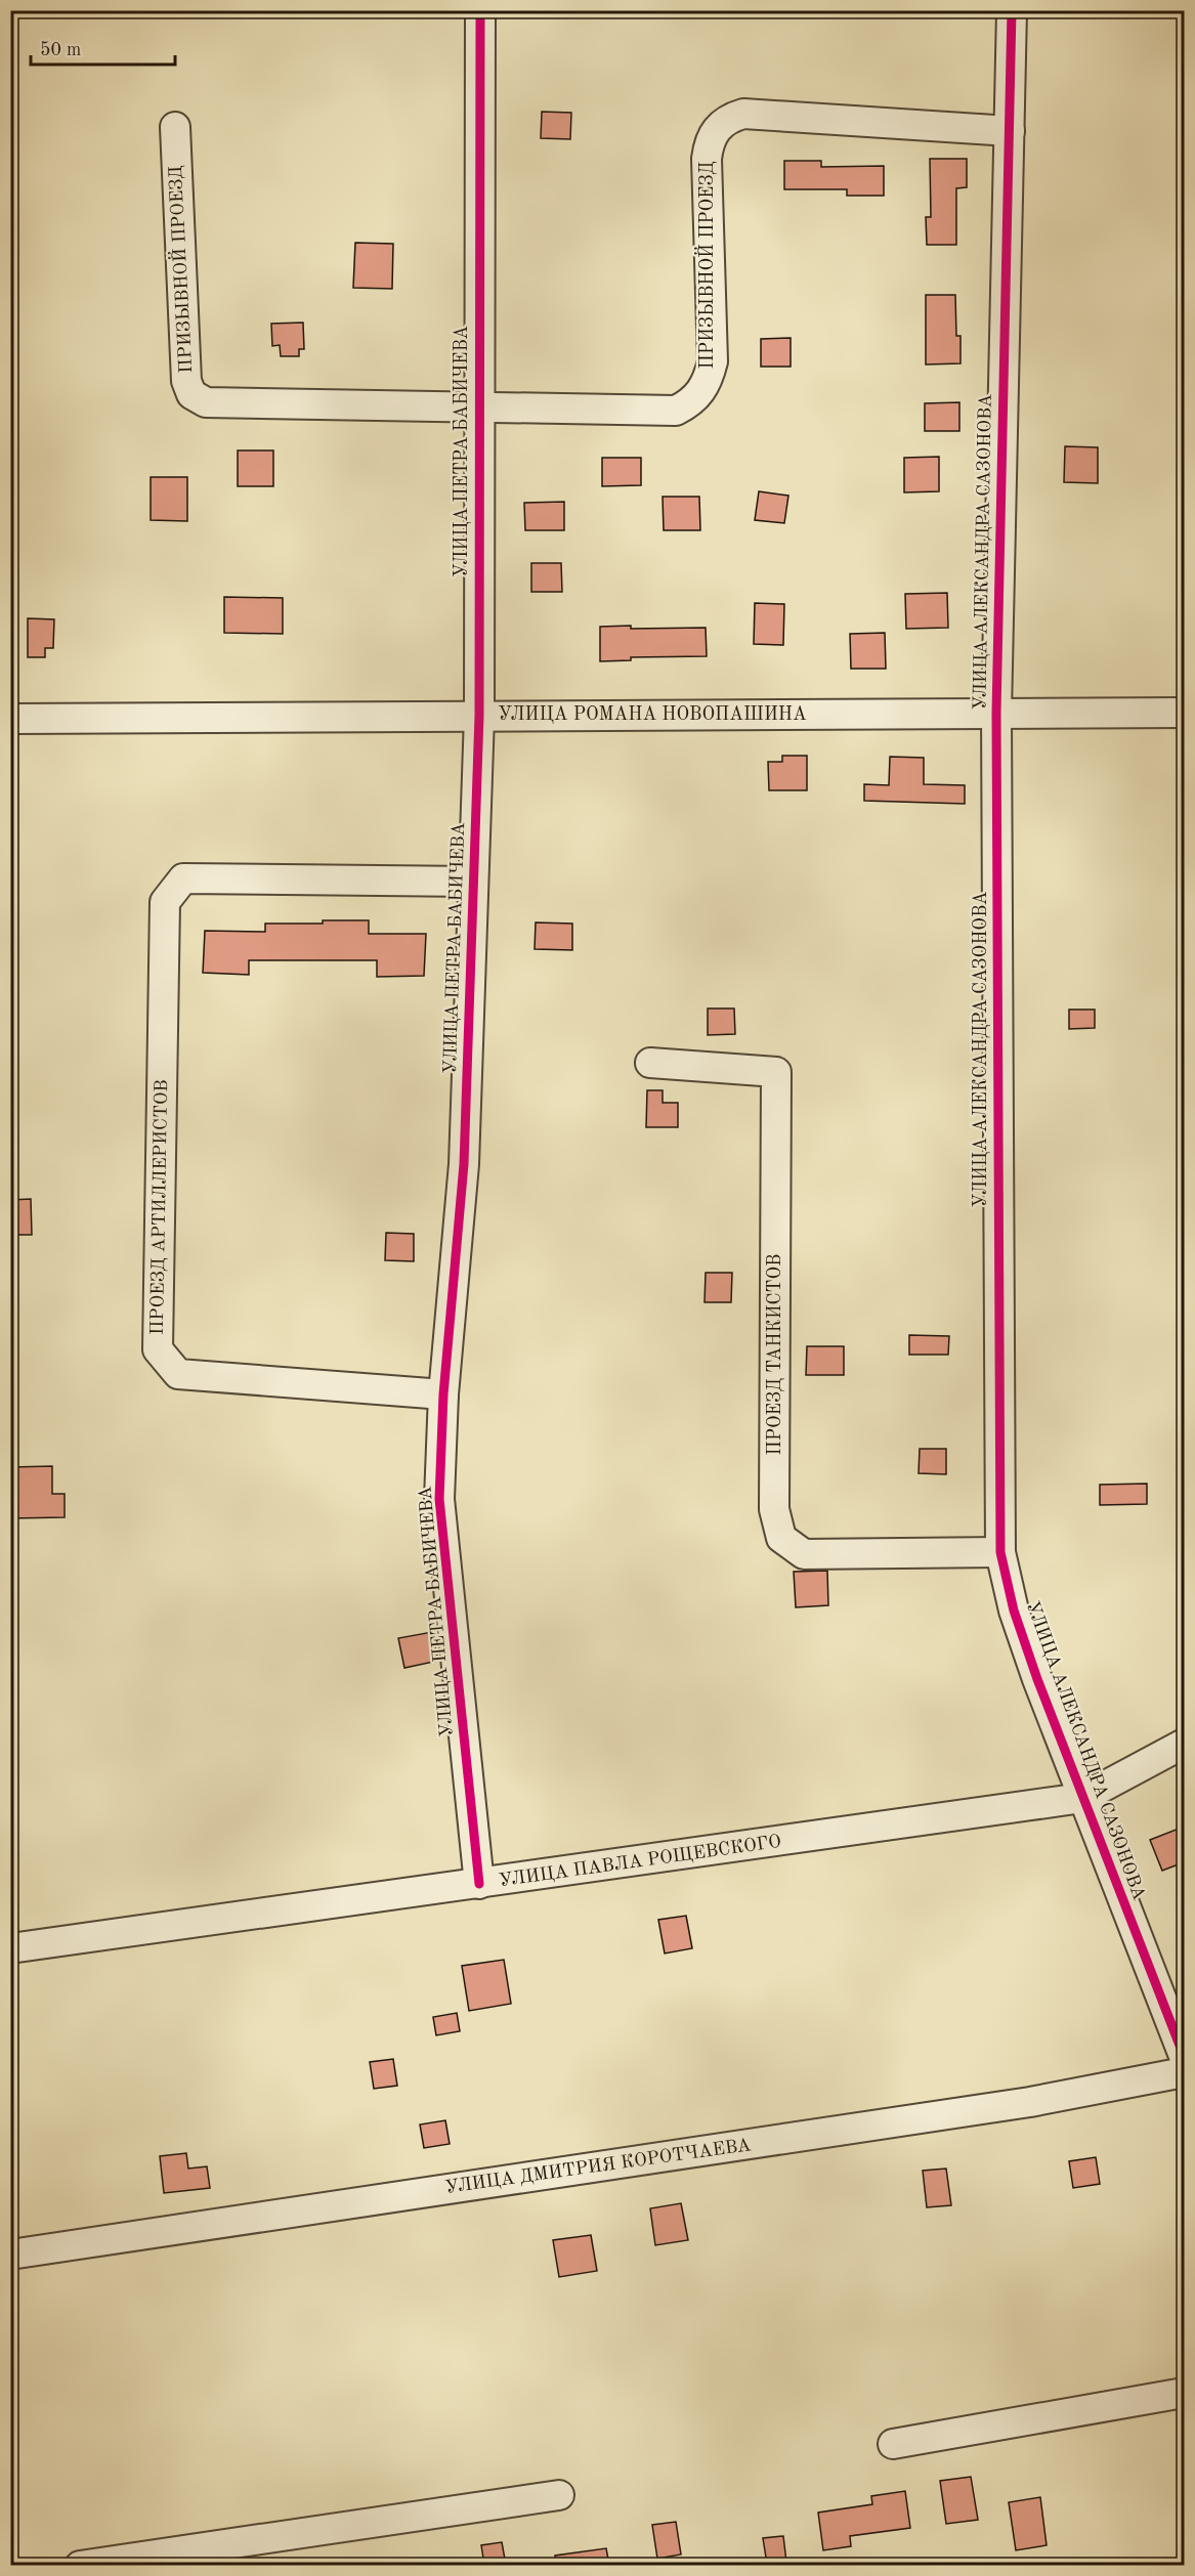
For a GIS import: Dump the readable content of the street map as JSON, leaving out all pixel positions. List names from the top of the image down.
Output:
{
  "streets": {
    "street": [
      "ПРИЗЫВНОЙ ПРОЕЗД",
      "УЛИЦА ПЕТРА БАБИЧЕВА",
      "УЛИЦА АЛЕКСАНДРА САЗОНОВА",
      "УЛИЦА РОМАНА НОВОПАШИНА",
      "ПРОЕЗД АРТИЛЛЕРИСТОВ",
      "ПРОЕЗД ТАНКИСТОВ",
      "УЛИЦА ПАВЛА РОЩЕВСКОГО",
      "УЛИЦА ДМИТРИЯ КОРОТЧАЕВА"
    ]
  },
  "crossings": [
    ["ПРИЗЫВНОЙ ПРОЕЗД", "УЛИЦА ПЕТРА БАБИЧЕВА"],
    ["ПРИЗЫВНОЙ ПРОЕЗД", "УЛИЦА АЛЕКСАНДРА САЗОНОВА"],
    ["УЛИЦА ПЕТРА БАБИЧЕВА", "УЛИЦА РОМАНА НОВОПАШИНА"],
    ["УЛИЦА ПЕТРА БАБИЧЕВА", "ПРОЕЗД АРТИЛЛЕРИСТОВ"],
    ["УЛИЦА ПЕТРА БАБИЧЕВА", "УЛИЦА ПАВЛА РОЩЕВСКОГО"],
    ["УЛИЦА АЛЕКСАНДРА САЗОНОВА", "УЛИЦА РОМАНА НОВОПАШИНА"],
    ["УЛИЦА АЛЕКСАНДРА САЗОНОВА", "ПРОЕЗД ТАНКИСТОВ"],
    ["УЛИЦА АЛЕКСАНДРА САЗОНОВА", "УЛИЦА ПАВЛА РОЩЕВСКОГО"]
  ],
  "scale_bar": "50 m"
}
